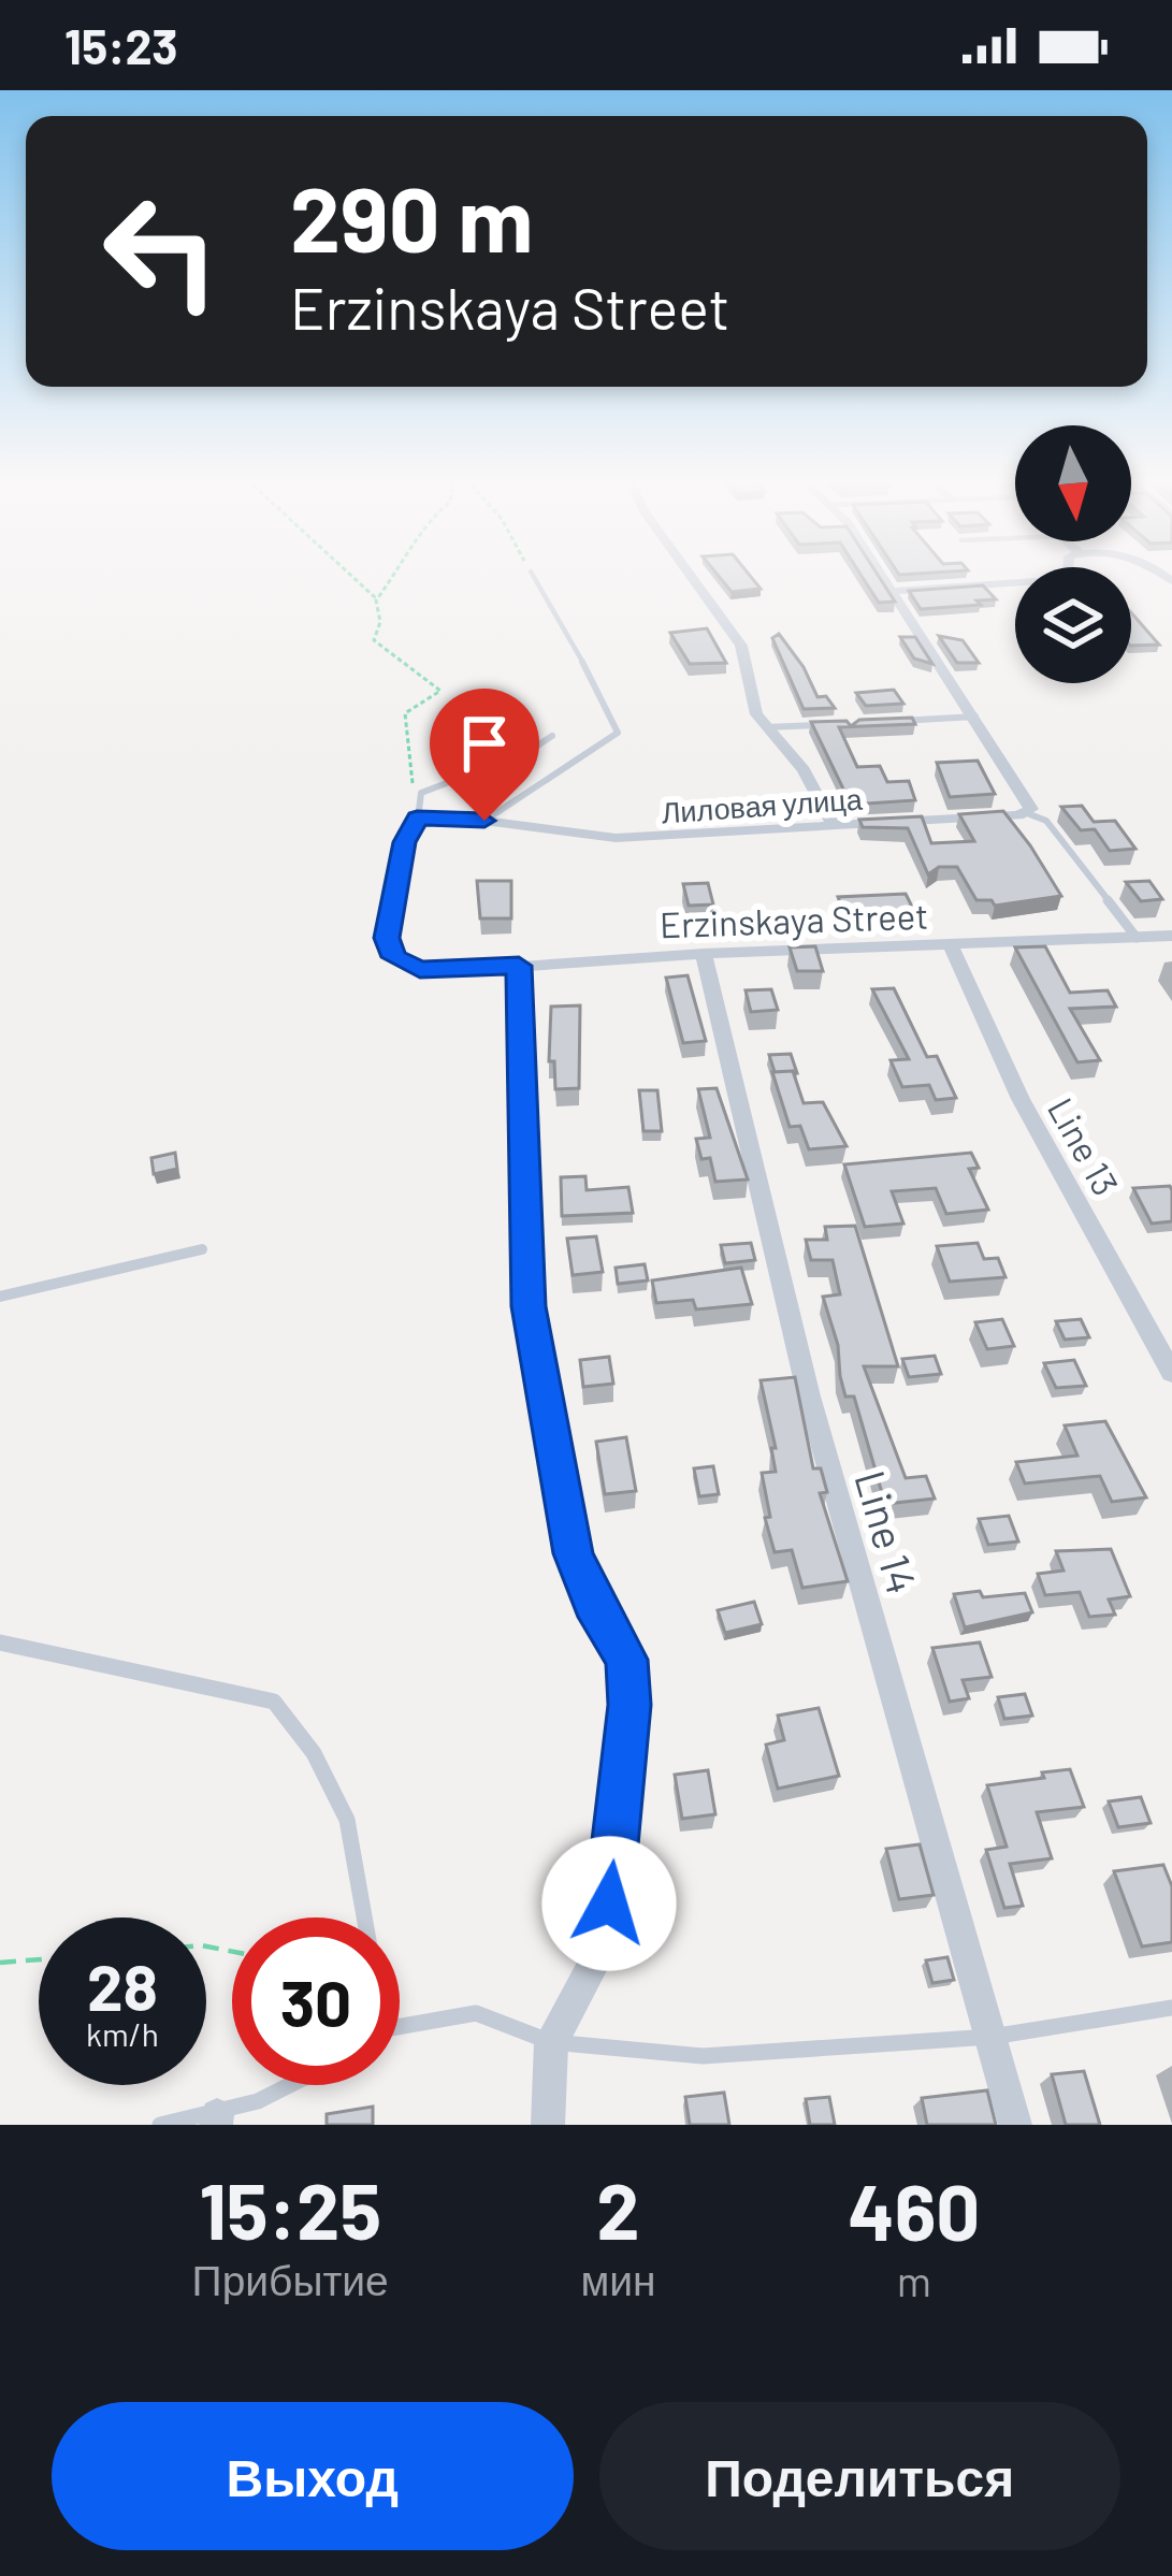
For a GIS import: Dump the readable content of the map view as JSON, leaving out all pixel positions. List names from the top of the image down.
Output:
{
  "streets": {
    "street": [
      "Лиловая улица",
      "Erzinskaya Street",
      "Line 13",
      "Line 14"
    ]
  },
  "crossings": [
    ["Лиловая улица", "Erzinskaya Street"],
    ["Erzinskaya Street", "Line 13"],
    ["Erzinskaya Street", "Line 14"]
  ],
  "north": "bottom",
  "page": {
    "status": "15:23",
    "turn": ["290 m", "Erzinskaya Street"],
    "speed": "28 km/h",
    "limit": "30",
    "eta": [
      "15:25",
      "Прибытие",
      "2",
      "мин",
      "460",
      "m"
    ],
    "buttons": ["Выход", "Поделиться"]
  }
}
